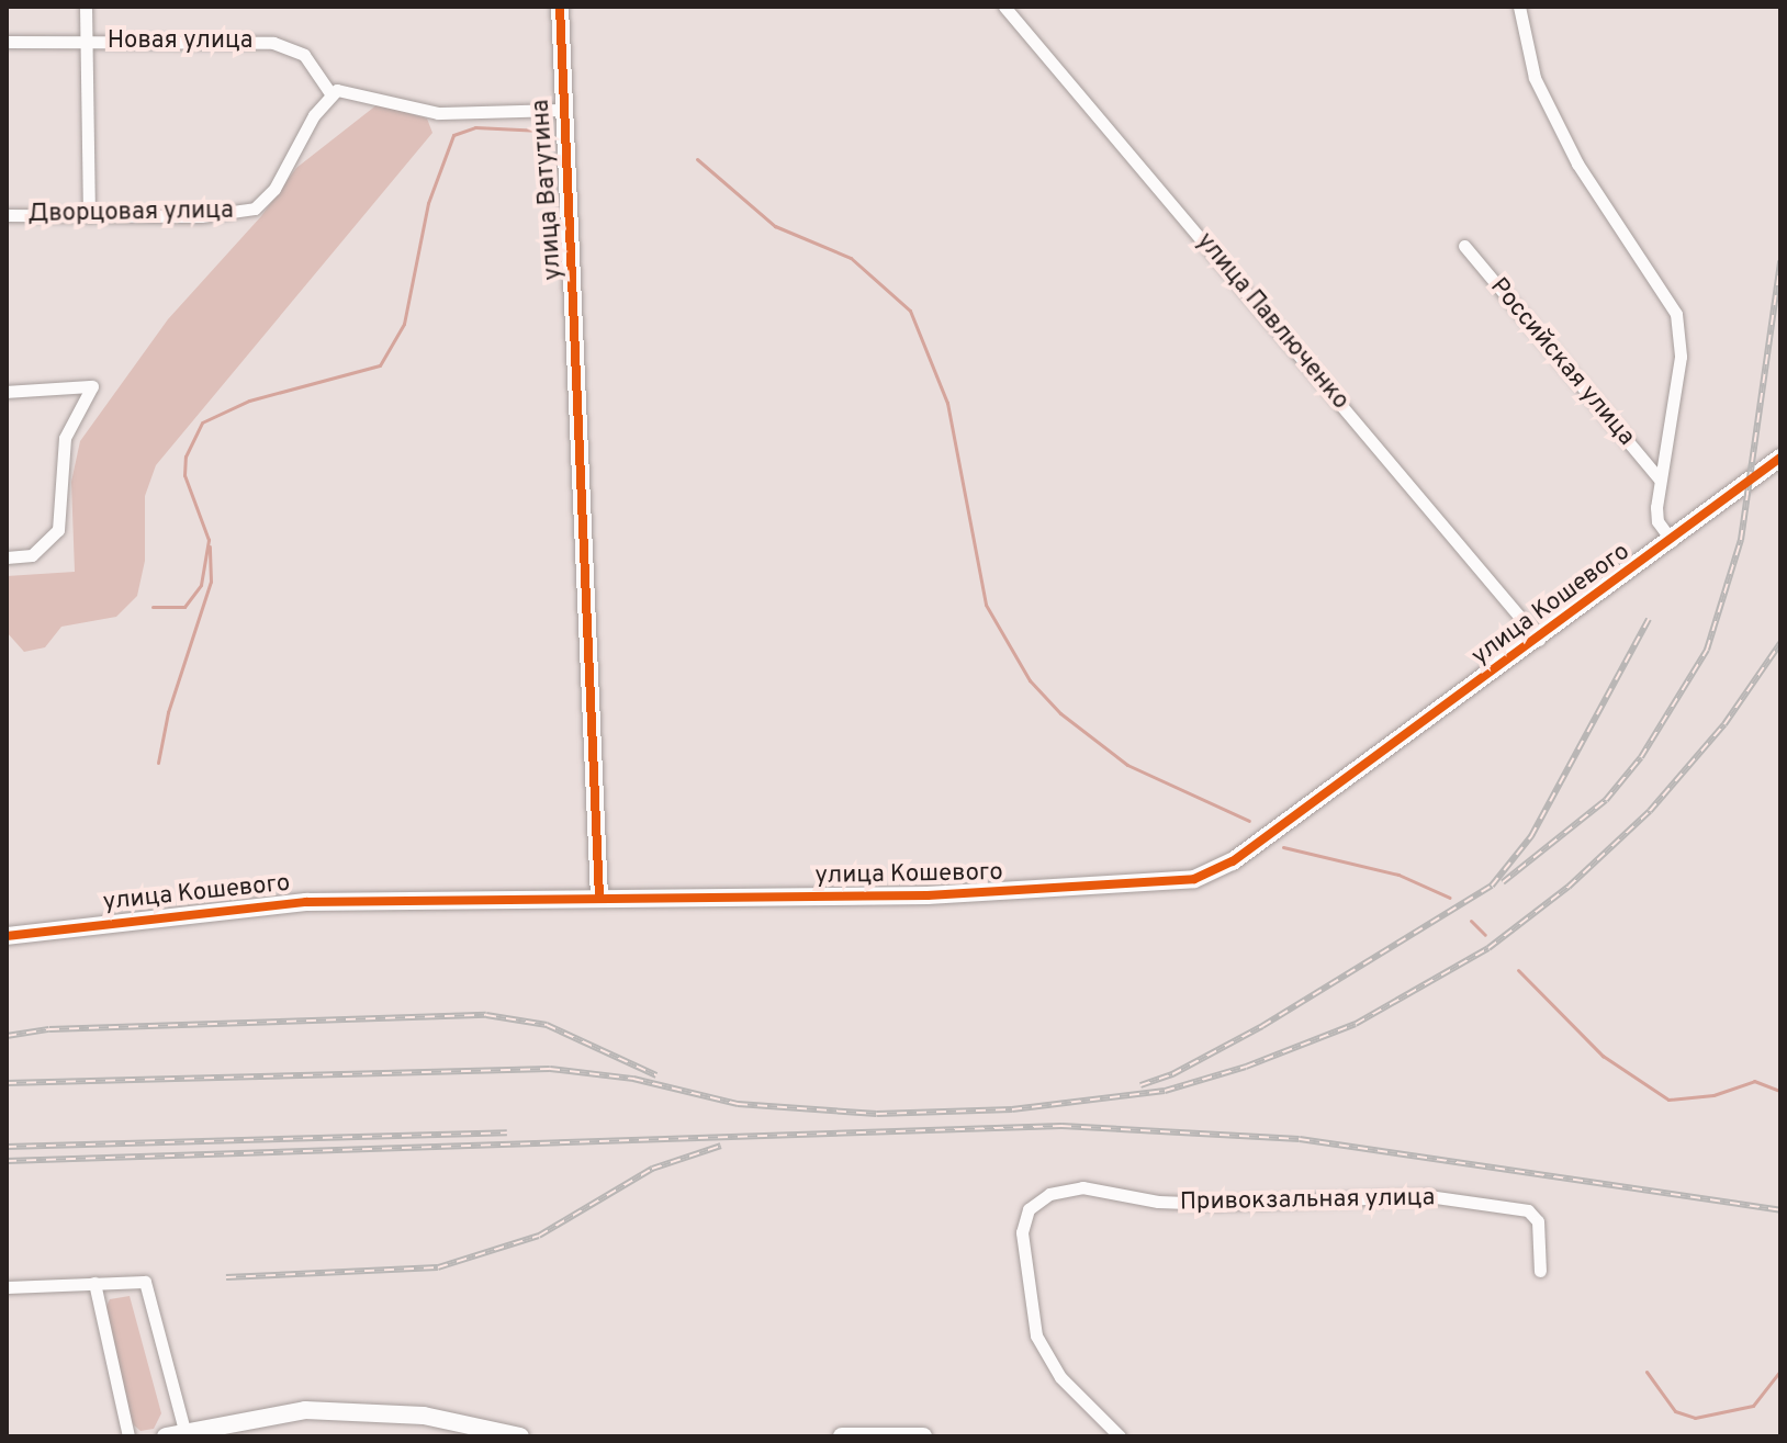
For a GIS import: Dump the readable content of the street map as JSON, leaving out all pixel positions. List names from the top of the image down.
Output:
{
  "streets": {
    "street": [
      "Новая улица",
      "улица Ватутина",
      "Дворцовая улица",
      "улица Павлюченко",
      "Российская улица",
      "улица Кошевого",
      "Привокзальная улица"
    ]
  },
  "crossings": [
    ["Новая улица", "Дворцовая улица"],
    ["улица Ватутина", "улица Кошевого"],
    ["улица Павлюченко", "улица Кошевого"]
  ]
}
